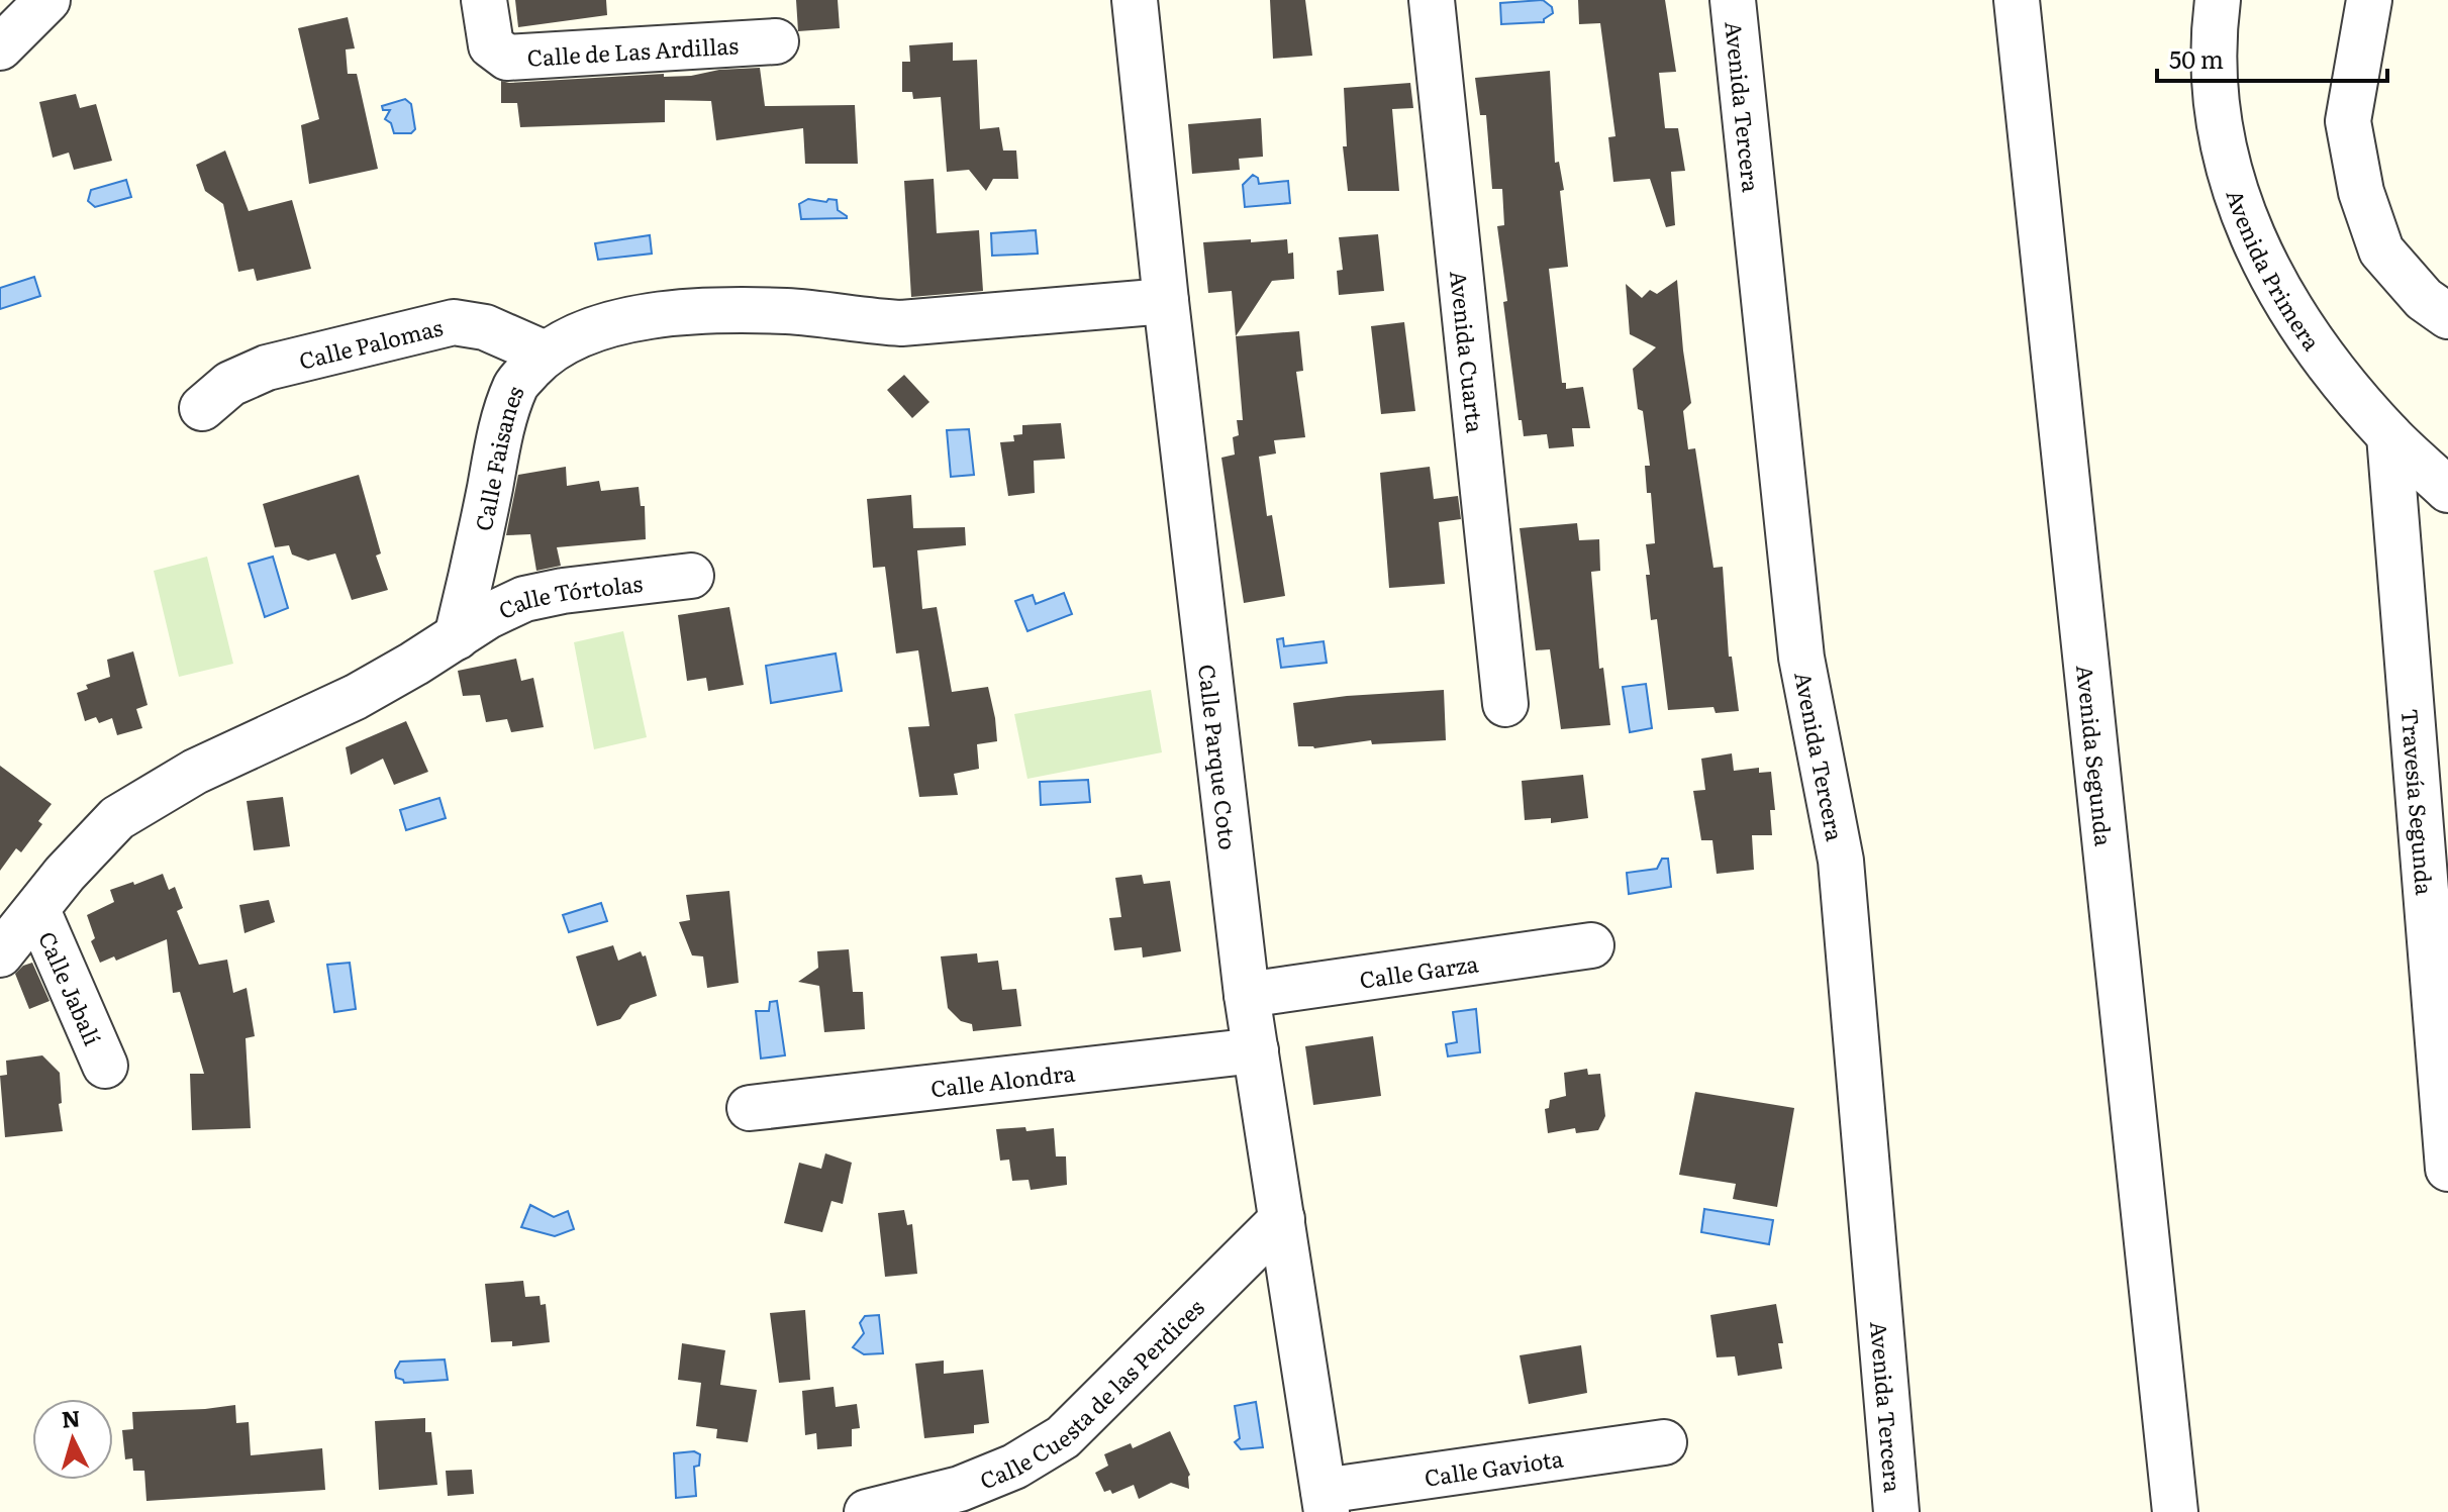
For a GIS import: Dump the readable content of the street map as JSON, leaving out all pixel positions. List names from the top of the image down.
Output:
{
  "streets": {
    "street": [
      "Calle de Las Ardillas",
      "Avenida Tercera",
      "Avenida Primera",
      "Calle Palomas",
      "Avenida Cuarta",
      "Calle Faisanes",
      "Calle Tórtolas",
      "Avenida Segunda",
      "Calle Parque Coto",
      "Travesía Segunda",
      "Calle Garza",
      "Calle Jabalí",
      "Calle Alondra",
      "Calle Cuesta de las Perdices",
      "Calle Gaviota"
    ]
  },
  "crossings": [
    ["Avenida Primera", "Travesía Segunda"],
    ["Calle Palomas", "Calle Faisanes"],
    ["Calle Faisanes", "Calle Tórtolas"],
    ["Calle Faisanes", "Calle Parque Coto"],
    ["Calle Parque Coto", "Calle Garza"],
    ["Calle Parque Coto", "Calle Alondra"],
    ["Calle Parque Coto", "Calle Cuesta de las Perdices"],
    ["Calle Parque Coto", "Calle Gaviota"]
  ],
  "scale_bar": "50 m",
  "north": "top"
}
